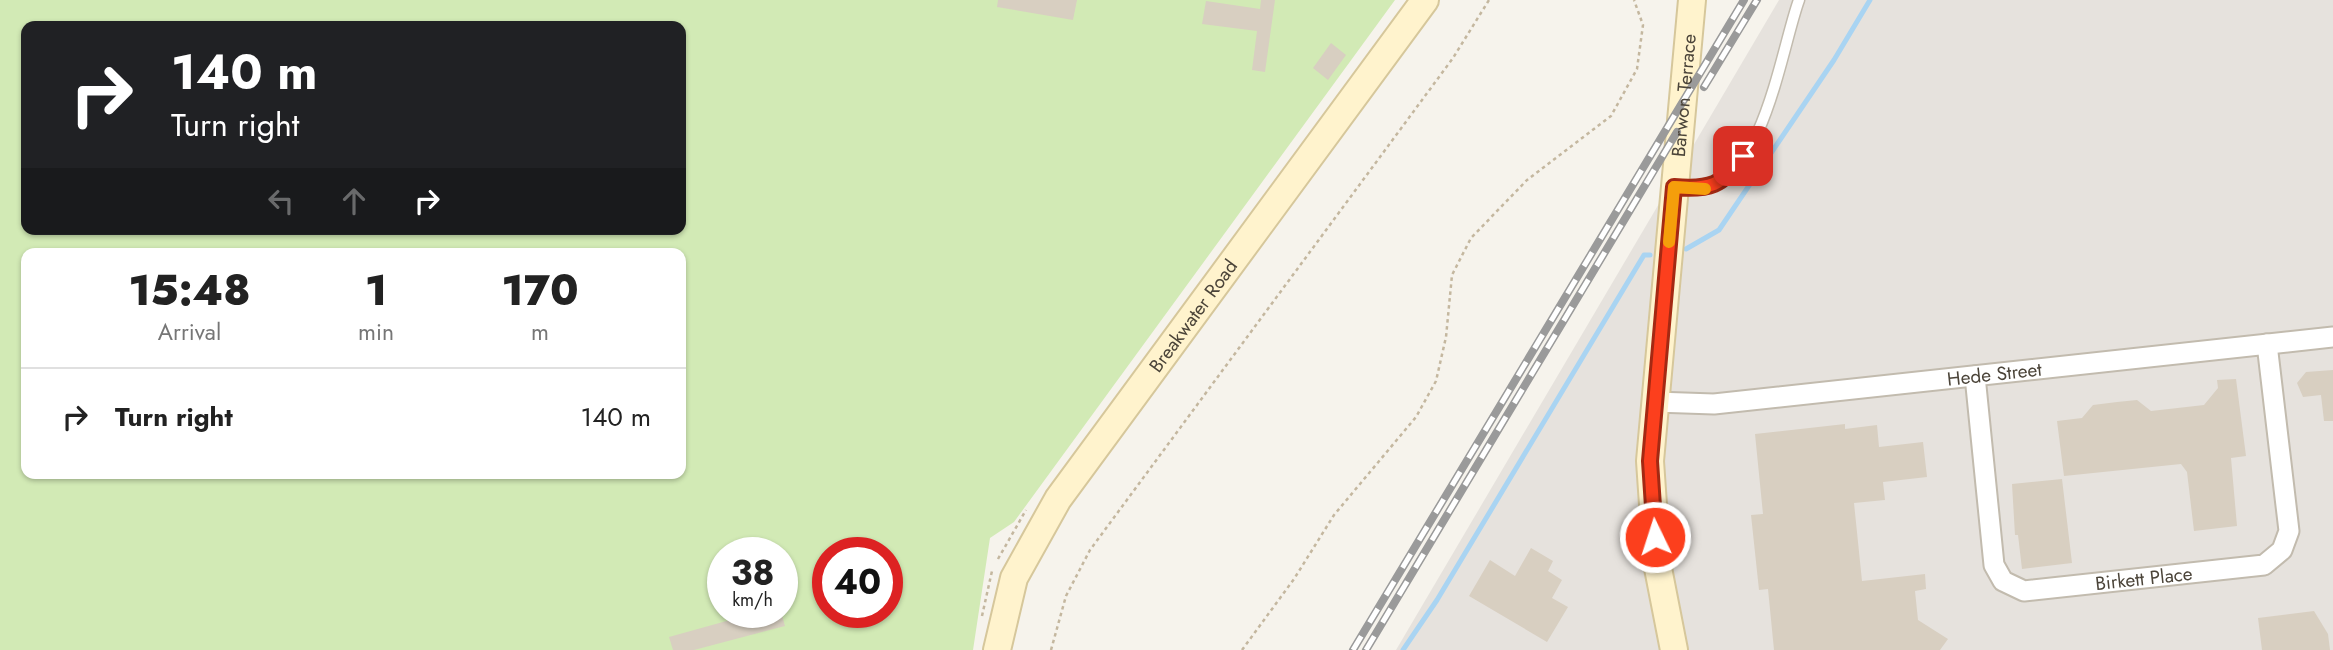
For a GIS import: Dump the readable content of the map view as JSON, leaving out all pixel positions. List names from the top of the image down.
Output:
{
  "streets": {
    "street": [
      "Barwon Terrace",
      "Breakwater Road",
      "Hede Street",
      "Birkett Place"
    ]
  },
  "crossings": [
    ["Barwon Terrace", "Hede Street"],
    ["Hede Street", "Birkett Place"]
  ],
  "page": {
    "turn": ["140 m", "Turn right"],
    "eta": [
      "15:48",
      "Arrival",
      "1",
      "min",
      "170",
      "m"
    ],
    "list": [
      {
        "name": "Turn right",
        "value": "140 m"
      }
    ],
    "speed": "38 km/h",
    "limit": "40"
  }
}
